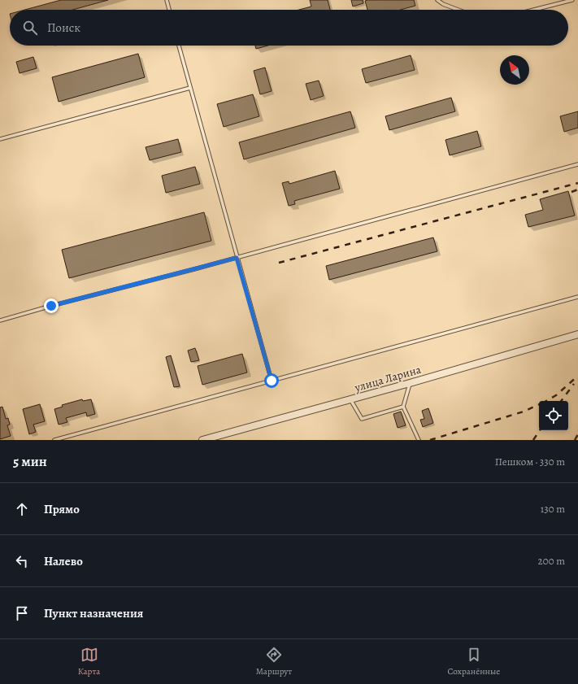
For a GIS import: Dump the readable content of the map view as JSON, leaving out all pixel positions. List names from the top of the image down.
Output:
{
  "streets": {
    "street": ["улица Ларина"]
  },
  "north": "top left",
  "page": {
    "search": "Поиск",
    "heading": ["5 мин", "Пешком · 330 m"],
    "list": [
      ["Прямо", "130 m"],
      ["Налево", "200 m"],
      "Пункт назначения"
    ],
    "nav": ["Карта", "Маршрут", "Сохранённые"]
  }
}
